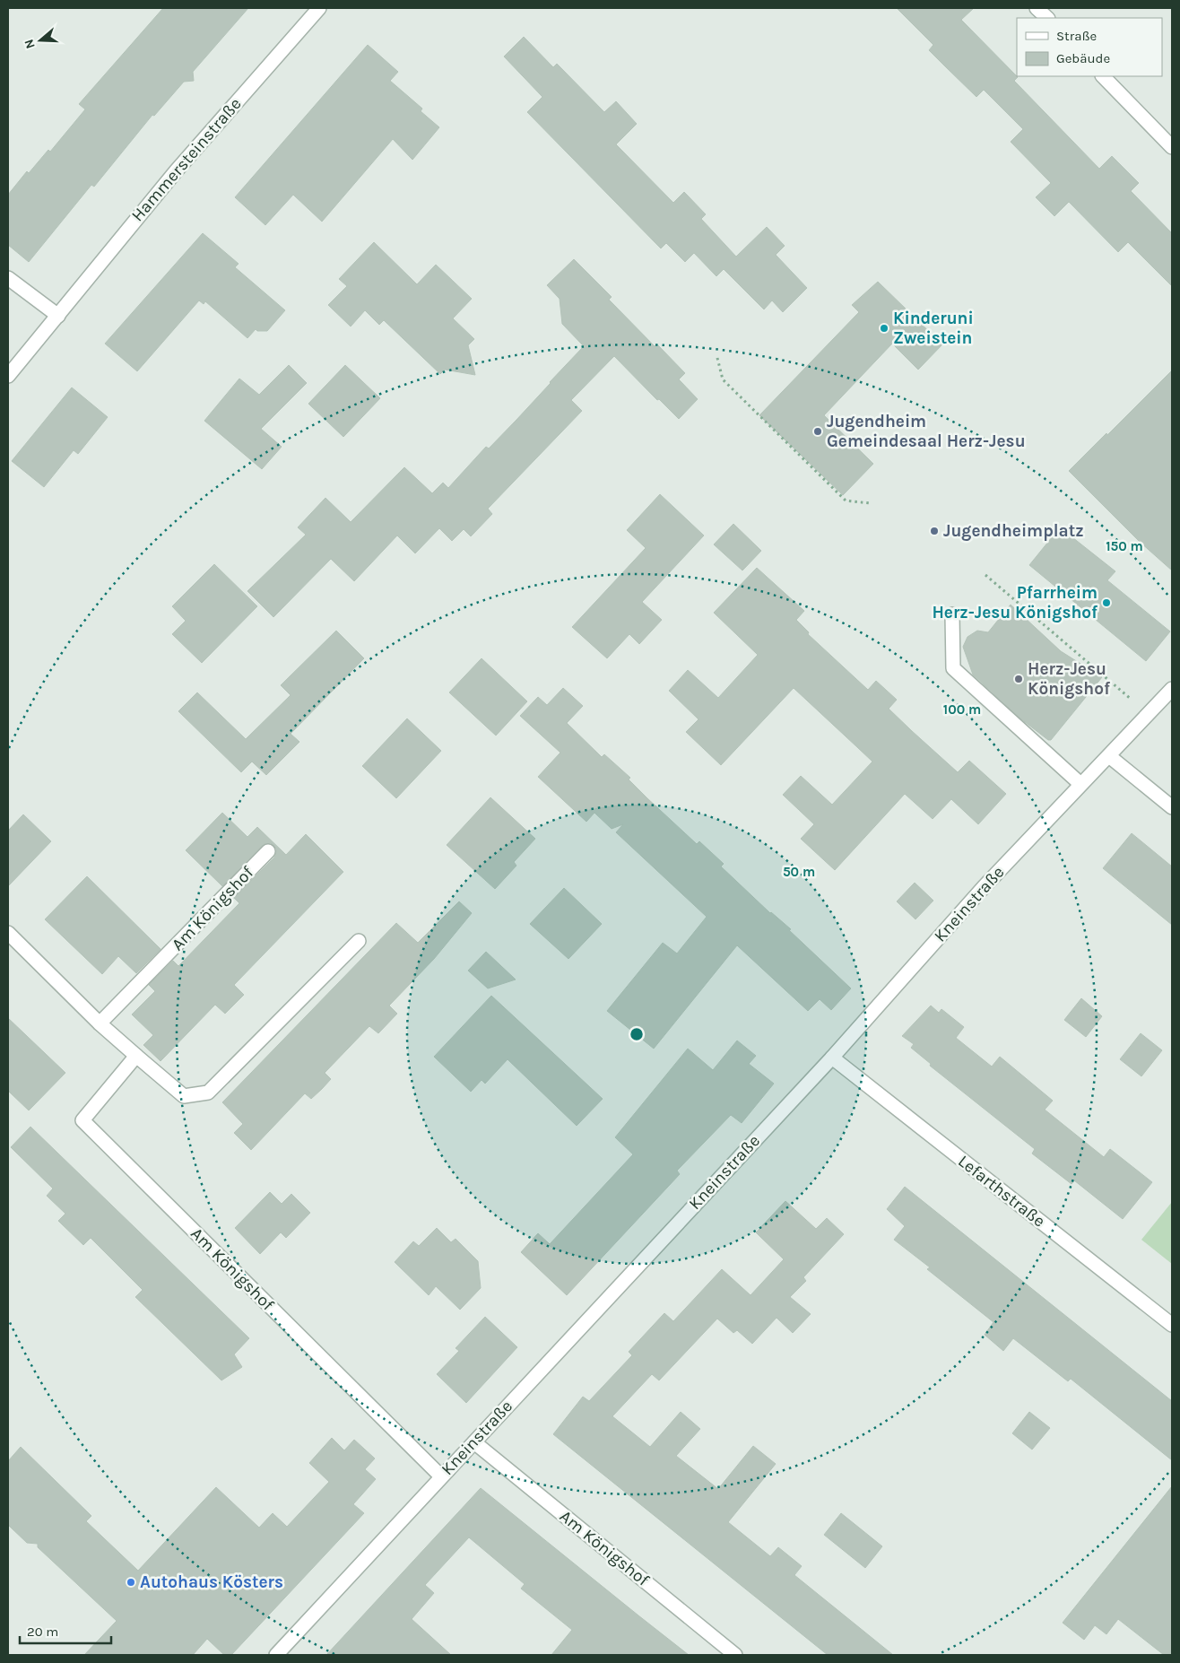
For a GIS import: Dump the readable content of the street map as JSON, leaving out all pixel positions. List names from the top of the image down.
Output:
{
  "streets": {
    "street": [
      "Hammersteinstraße",
      "Kneinstraße",
      "Am Königshof",
      "Lefarthstraße"
    ]
  },
  "crossings": [
    ["Kneinstraße", "Am Königshof"],
    ["Kneinstraße", "Lefarthstraße"]
  ],
  "places": [
    "Kinderuni Zweistein",
    "Jugendheim Gemeindesaal Herz-Jesu",
    "Jugendheimplatz",
    "Pfarrheim Herz-Jesu Königshof",
    "Herz-Jesu Königshof",
    "Autohaus Kösters"
  ],
  "legend": ["Straße", "Gebäude"],
  "scale_bar": "20 m",
  "north": "left",
  "rings": ["150 m", "100 m", "50 m"]
}
